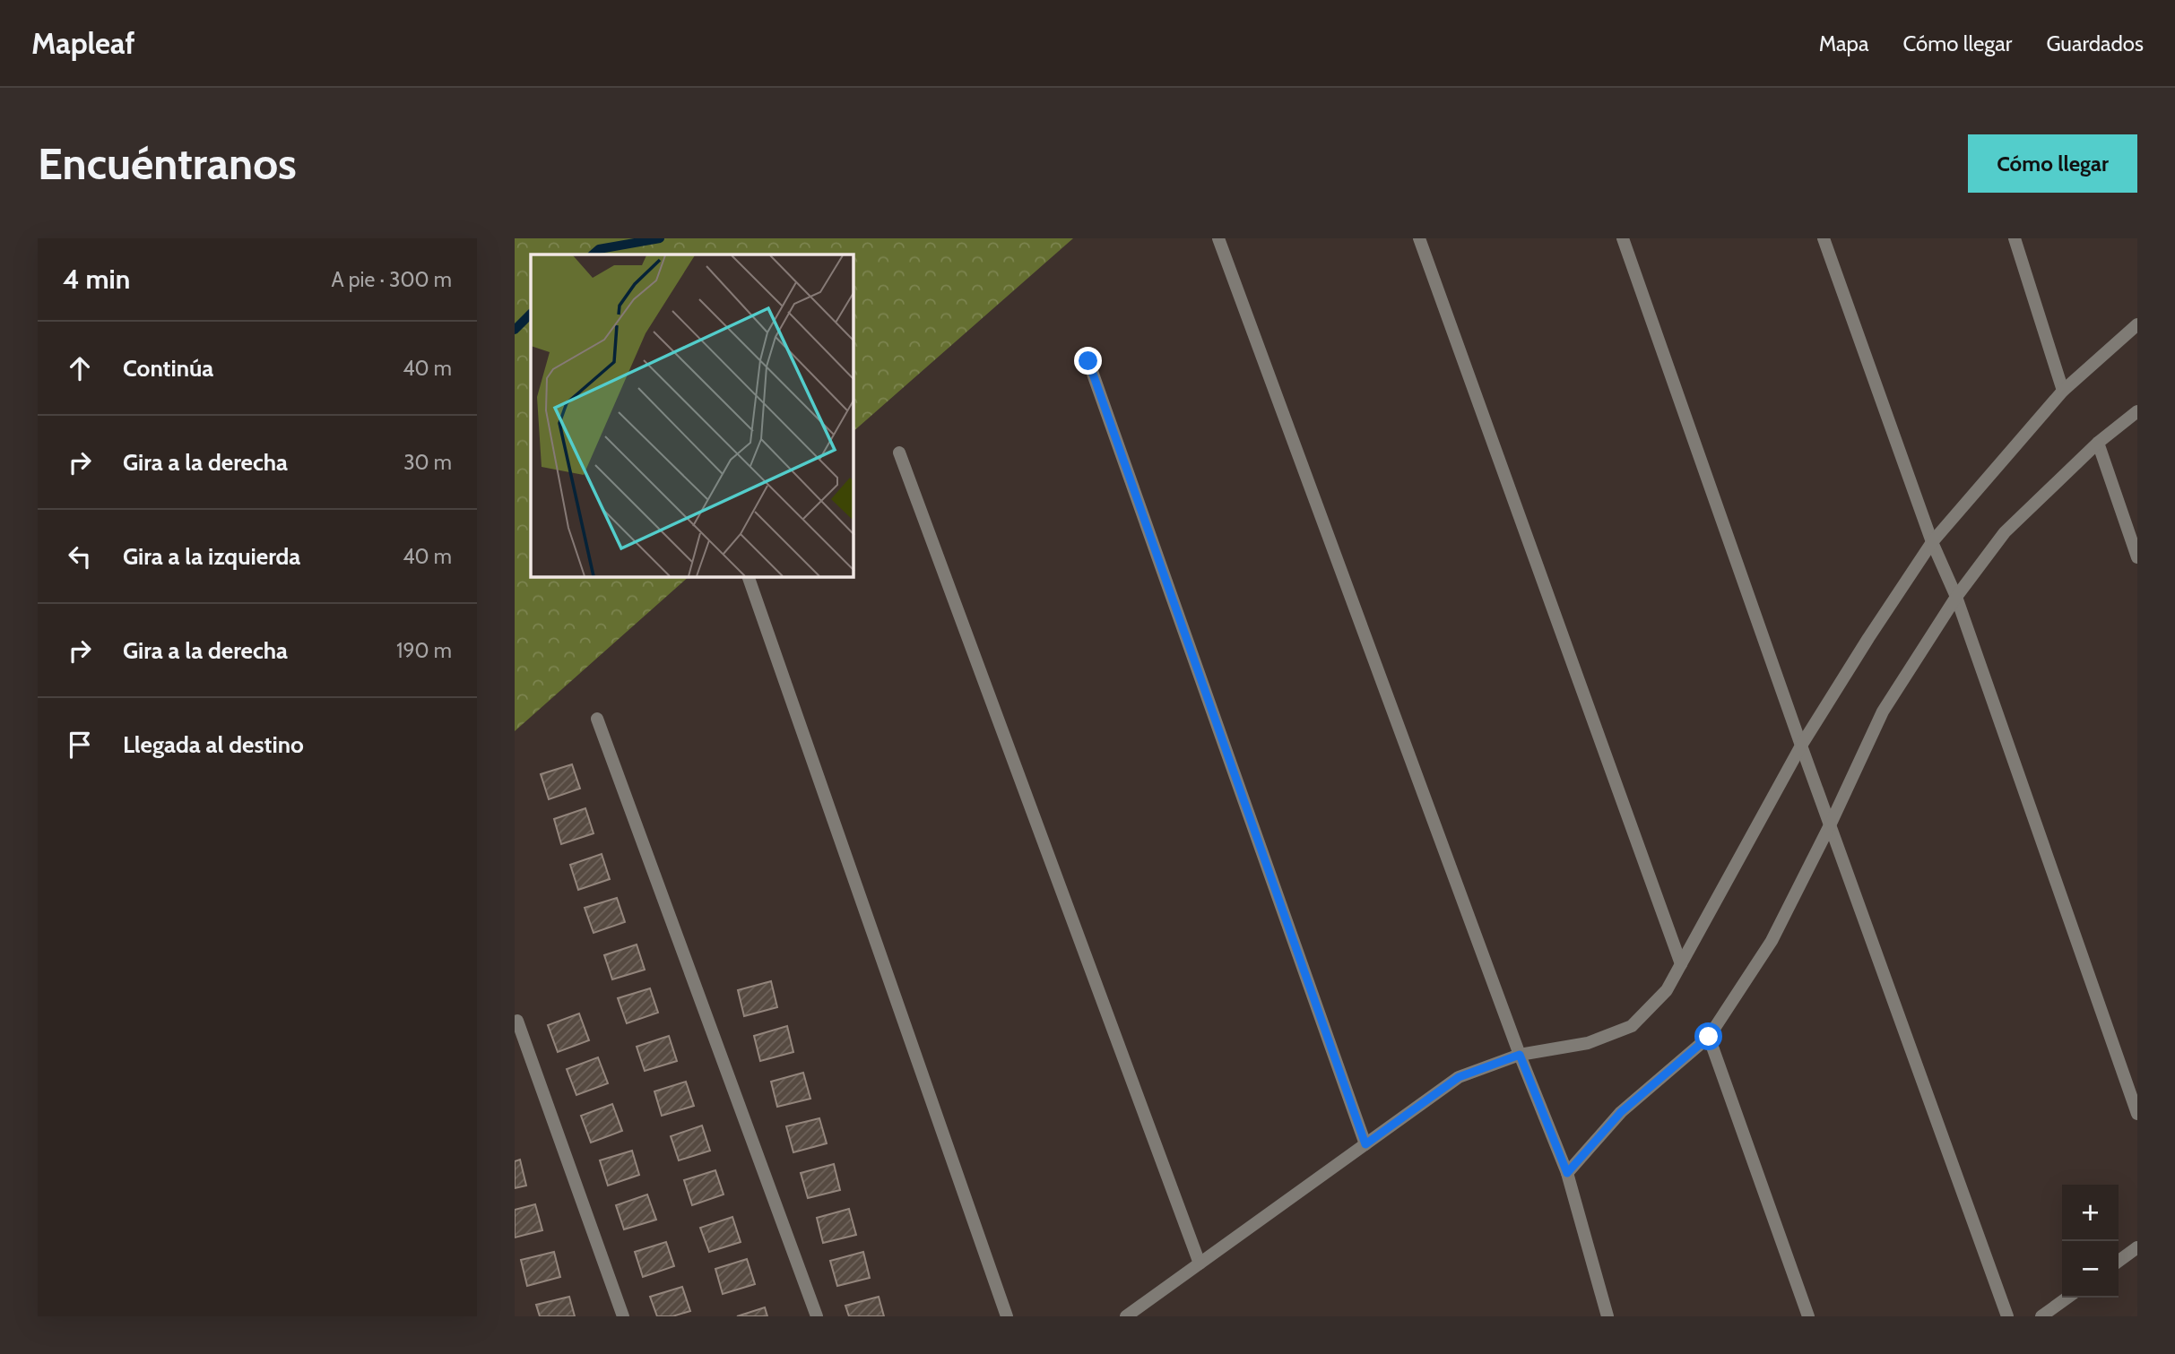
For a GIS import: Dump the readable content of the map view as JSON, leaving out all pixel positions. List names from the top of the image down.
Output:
{
  "page": {
    "header": "Mapleaf",
    "nav": ["Mapa", "Cómo llegar", "Guardados"],
    "buttons": "Cómo llegar",
    "title": "Encuéntranos",
    "heading": ["4 min", "A pie · 300 m"],
    "list": [
      ["Continúa", "40 m"],
      ["Gira a la derecha", "30 m"],
      ["Gira a la izquierda", "40 m"],
      ["Gira a la derecha", "190 m"],
      "Llegada al destino"
    ],
    "map_buttons": ["+", "−"]
  }
}
